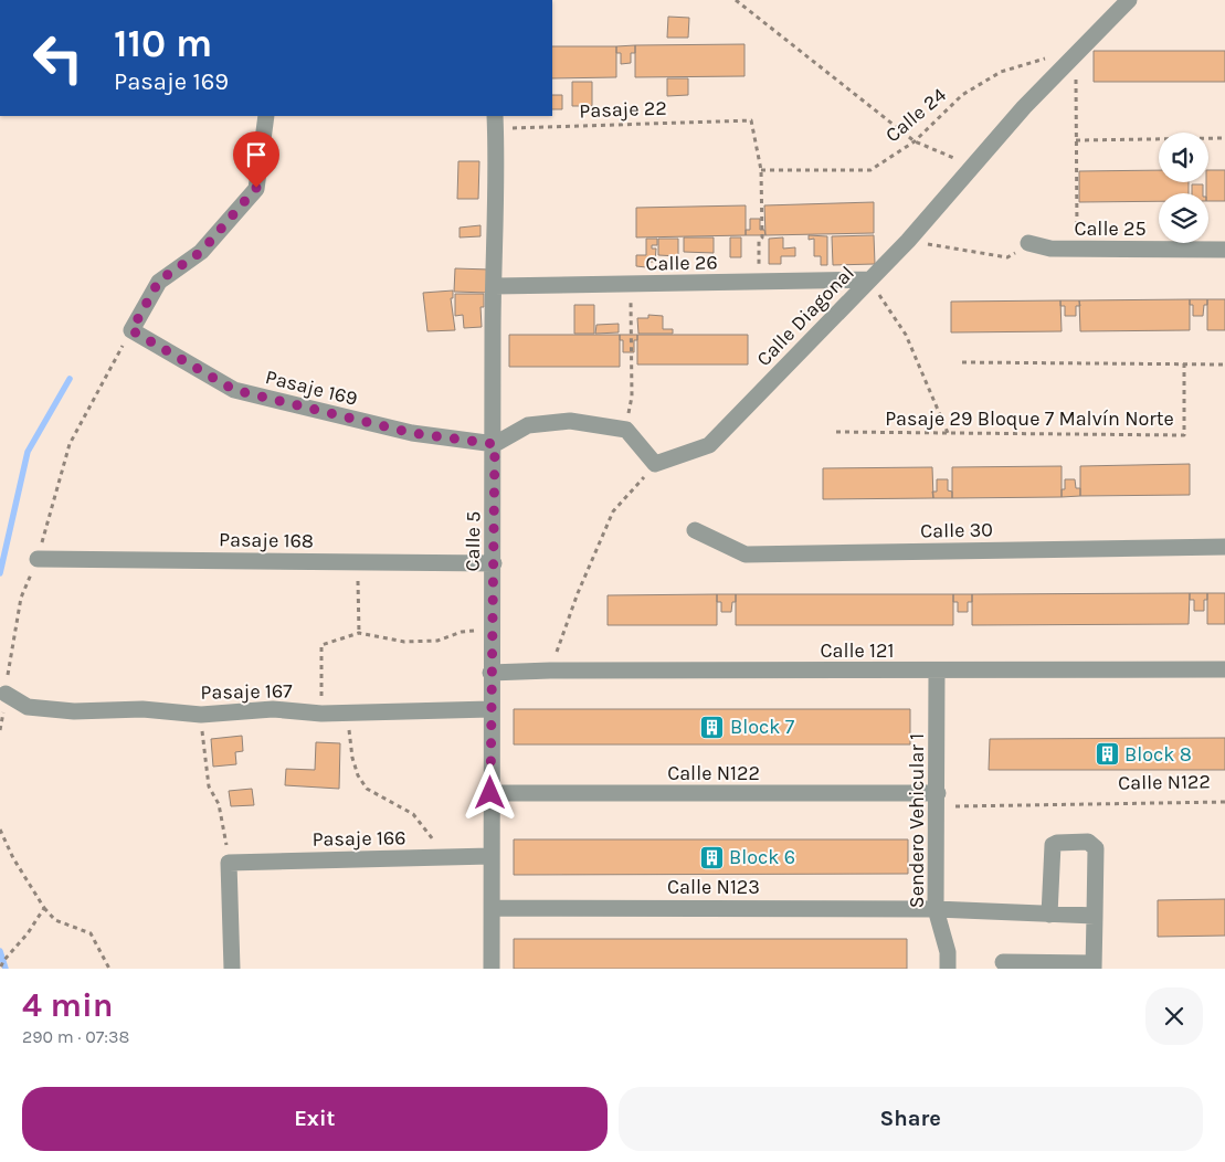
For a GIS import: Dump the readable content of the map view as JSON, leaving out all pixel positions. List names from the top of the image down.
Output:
{
  "streets": {
    "street": [
      "Calle 25",
      "Calle 26",
      "Calle Diagonal",
      "Pasaje 169",
      "Calle 30",
      "Pasaje 168",
      "Calle 5",
      "Calle 121",
      "Pasaje 167",
      "Calle N122",
      "Sendero Vehicular 1",
      "Pasaje 166",
      "Calle N123"
    ],
    "path": ["Pasaje 22", "Calle 24", "Pasaje 29 Bloque 7 Malvín Norte"]
  },
  "crossings": [
    ["Pasaje 22", "Calle 24"],
    ["Pasaje 22", "Calle 5"],
    ["Calle 26", "Calle Diagonal"],
    ["Calle 26", "Calle 5"],
    ["Pasaje 169", "Calle 5"],
    ["Pasaje 168", "Calle 5"],
    ["Calle 5", "Calle 121"],
    ["Calle 5", "Pasaje 167"],
    ["Calle 5", "Calle N122"],
    ["Calle 5", "Pasaje 166"],
    ["Calle 5", "Calle N123"],
    ["Calle 121", "Sendero Vehicular 1"],
    ["Calle N122", "Sendero Vehicular 1"],
    ["Sendero Vehicular 1", "Calle N123"]
  ],
  "places": {
    "building": ["Block 7", "Block 8", "Block 6"]
  },
  "page": {
    "turn": ["110 m", "Pasaje 169"],
    "heading": ["4 min", "290 m · 07:38"],
    "buttons": ["Exit", "Share"]
  }
}
